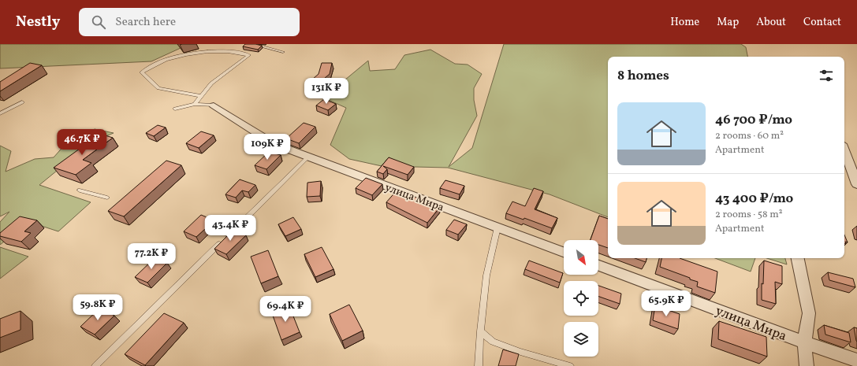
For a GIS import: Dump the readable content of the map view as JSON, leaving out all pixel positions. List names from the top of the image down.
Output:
{
  "streets": {
    "street": ["улица Мира"]
  },
  "north": "bottom right",
  "page": {
    "header": "Nestly",
    "search": "Search here",
    "nav": [
      "Home",
      "Map",
      "About",
      "Contact"
    ],
    "heading": "8 homes",
    "price": [
      "131K ₽",
      "46.7K ₽",
      "109K ₽",
      "43.4K ₽",
      "77.2K ₽",
      "65.9K ₽",
      "59.8K ₽",
      "69.4K ₽"
    ],
    "list": [
      {
        "name": "46 700 ₽/mo",
        "note": "2 rooms · 60 m² · Apartment"
      },
      {
        "name": "43 400 ₽/mo",
        "note": "2 rooms · 58 m² · Apartment"
      }
    ]
  }
}
